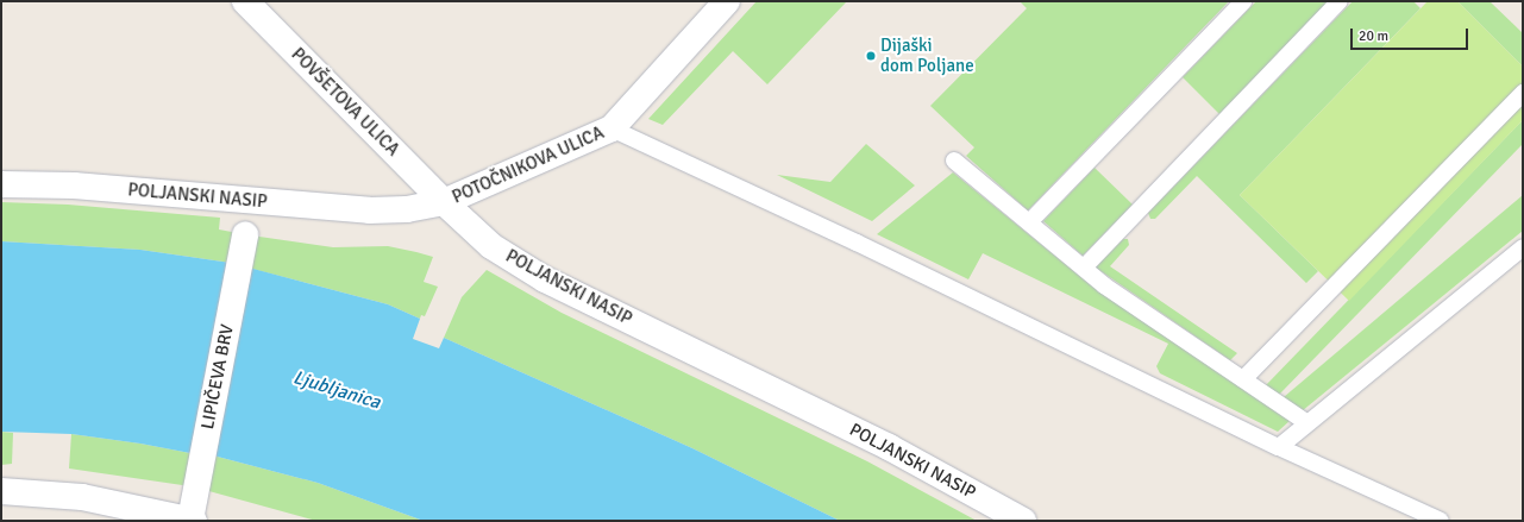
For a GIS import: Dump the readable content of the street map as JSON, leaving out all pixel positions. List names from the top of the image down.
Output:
{
  "streets": {
    "street": [
      "POVŠETOVA ULICA",
      "POTOČNIKOVA ULICA",
      "POLJANSKI NASIP",
      "LIPIČEVA BRV"
    ]
  },
  "crossings": [
    ["POVŠETOVA ULICA", "POTOČNIKOVA ULICA"],
    ["POVŠETOVA ULICA", "POLJANSKI NASIP"],
    ["POTOČNIKOVA ULICA", "POLJANSKI NASIP"]
  ],
  "water": ["Ljubljanica"],
  "places": ["Dijaški dom Poljane"],
  "scale_bar": "20 m"
}
